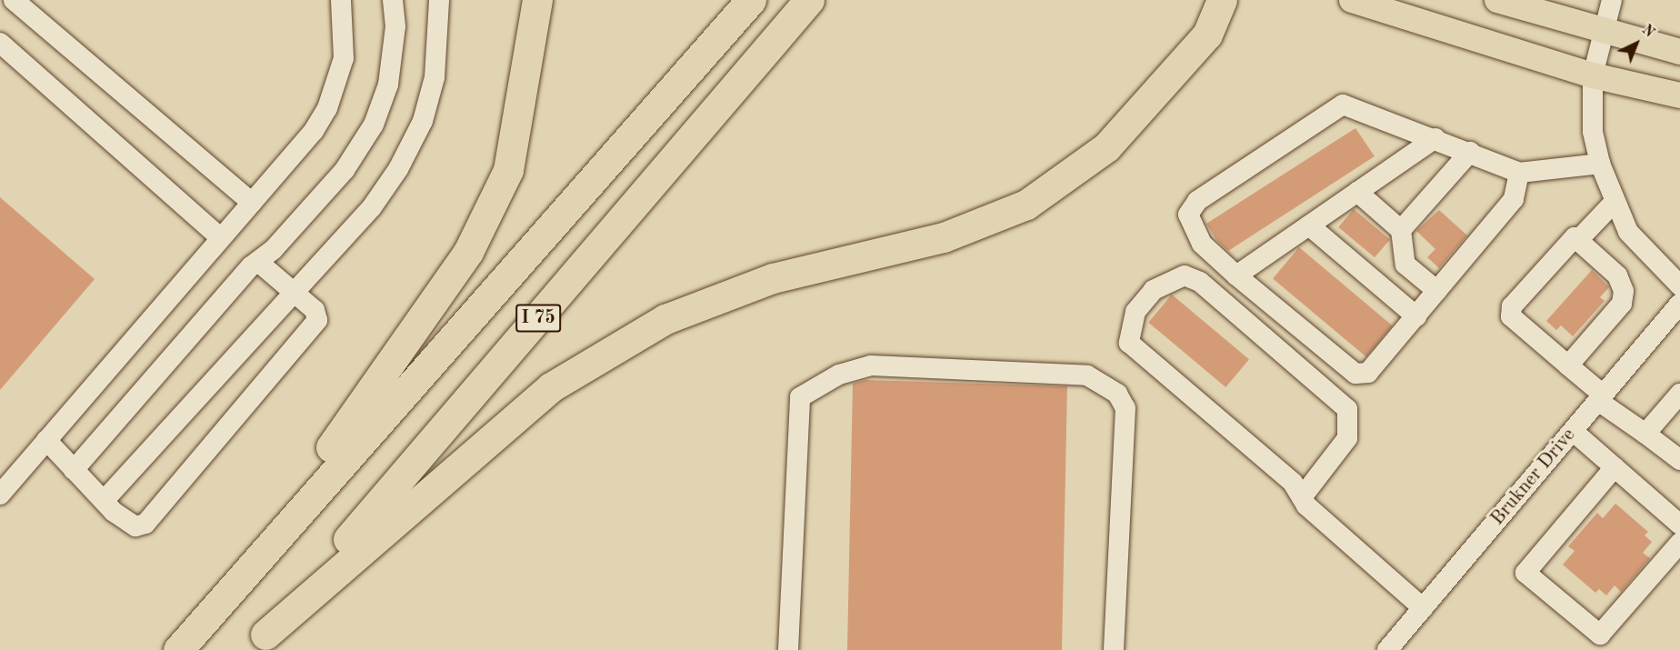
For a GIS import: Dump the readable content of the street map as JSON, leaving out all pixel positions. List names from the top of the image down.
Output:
{
  "streets": {
    "highway": ["I 75"],
    "street": ["Brukner Drive"]
  },
  "north": "top right"
}
